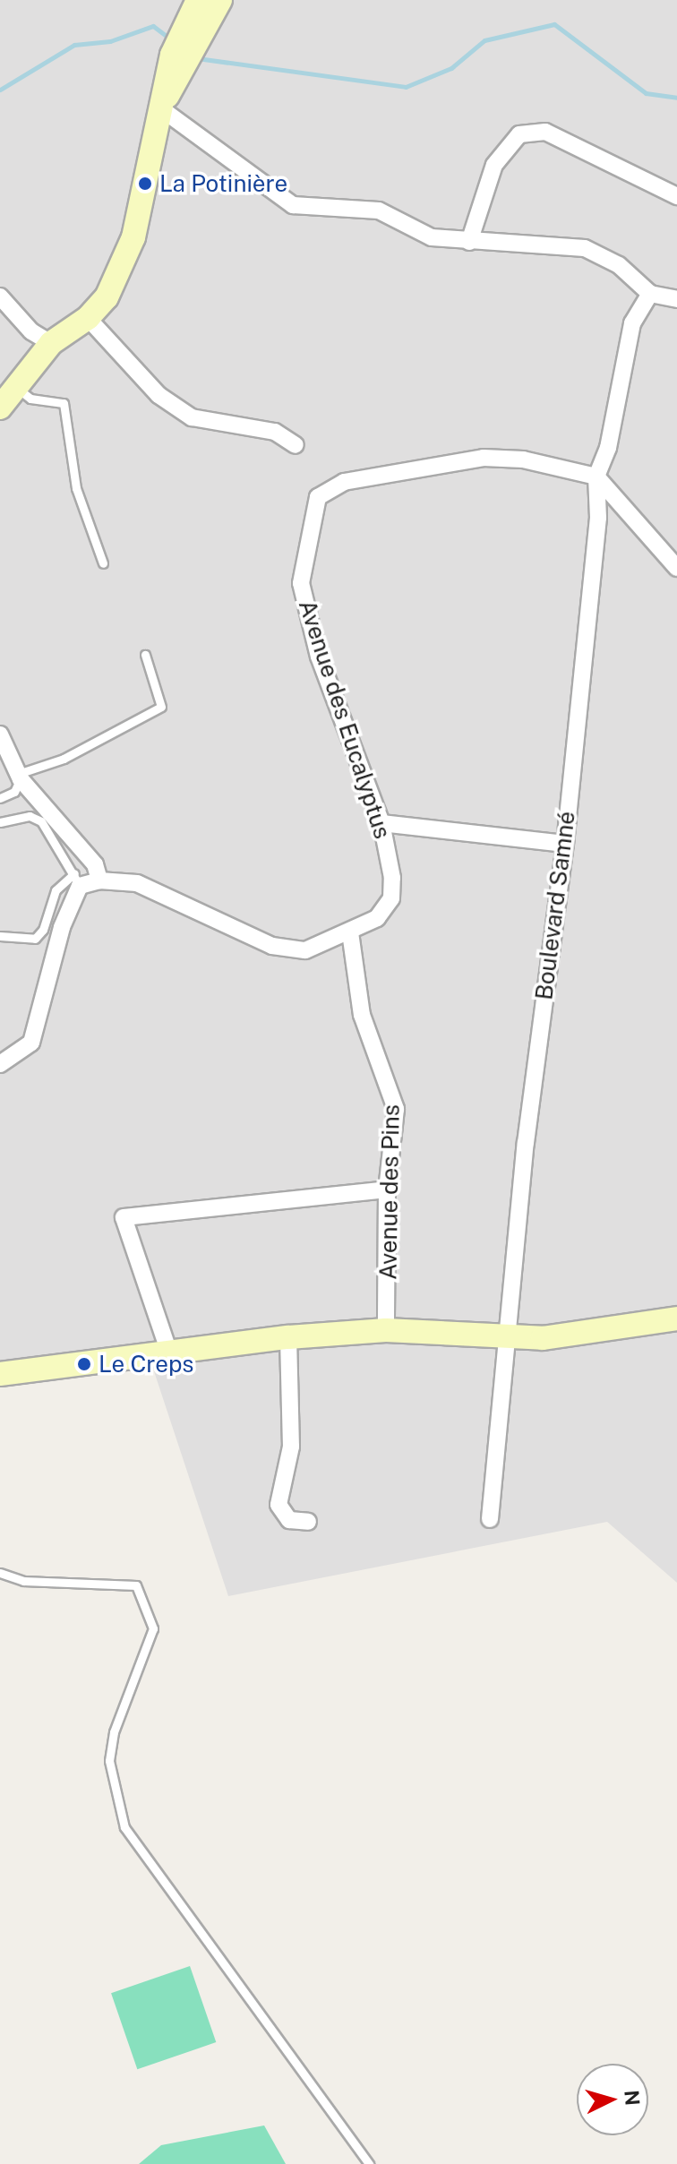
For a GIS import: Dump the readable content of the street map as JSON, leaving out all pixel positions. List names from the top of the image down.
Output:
{
  "streets": {
    "street": ["Avenue des Eucalyptus", "Boulevard Samné", "Avenue des Pins"]
  },
  "crossings": [
    ["Avenue des Eucalyptus", "Boulevard Samné"],
    ["Avenue des Eucalyptus", "Avenue des Pins"]
  ],
  "places": ["La Potinière", "Le Creps"],
  "north": "right"
}
